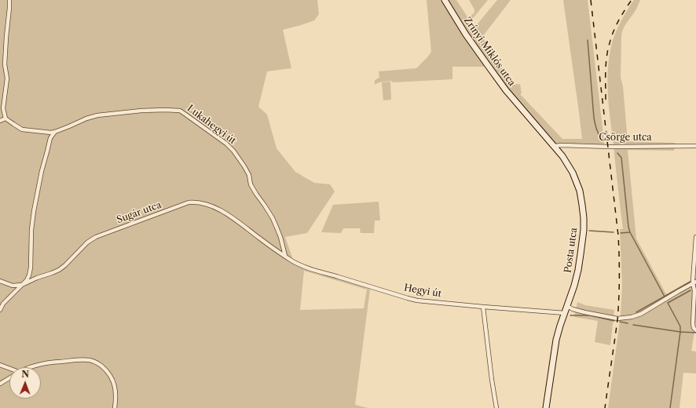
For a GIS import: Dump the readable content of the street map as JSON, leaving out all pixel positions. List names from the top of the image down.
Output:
{
  "streets": {
    "main road": ["Zrínyi Miklós utca", "Posta utca"],
    "street": [
      "Lukahegyi út",
      "Csörge utca",
      "Sugár utca",
      "Hegyi út"
    ]
  },
  "crossings": [
    ["Zrínyi Miklós utca", "Posta utca"],
    ["Lukahegyi út", "Sugár utca"],
    ["Lukahegyi út", "Hegyi út"],
    ["Csörge utca", "Posta utca"],
    ["Sugár utca", "Hegyi út"],
    ["Posta utca", "Hegyi út"]
  ],
  "north": "top"
}
